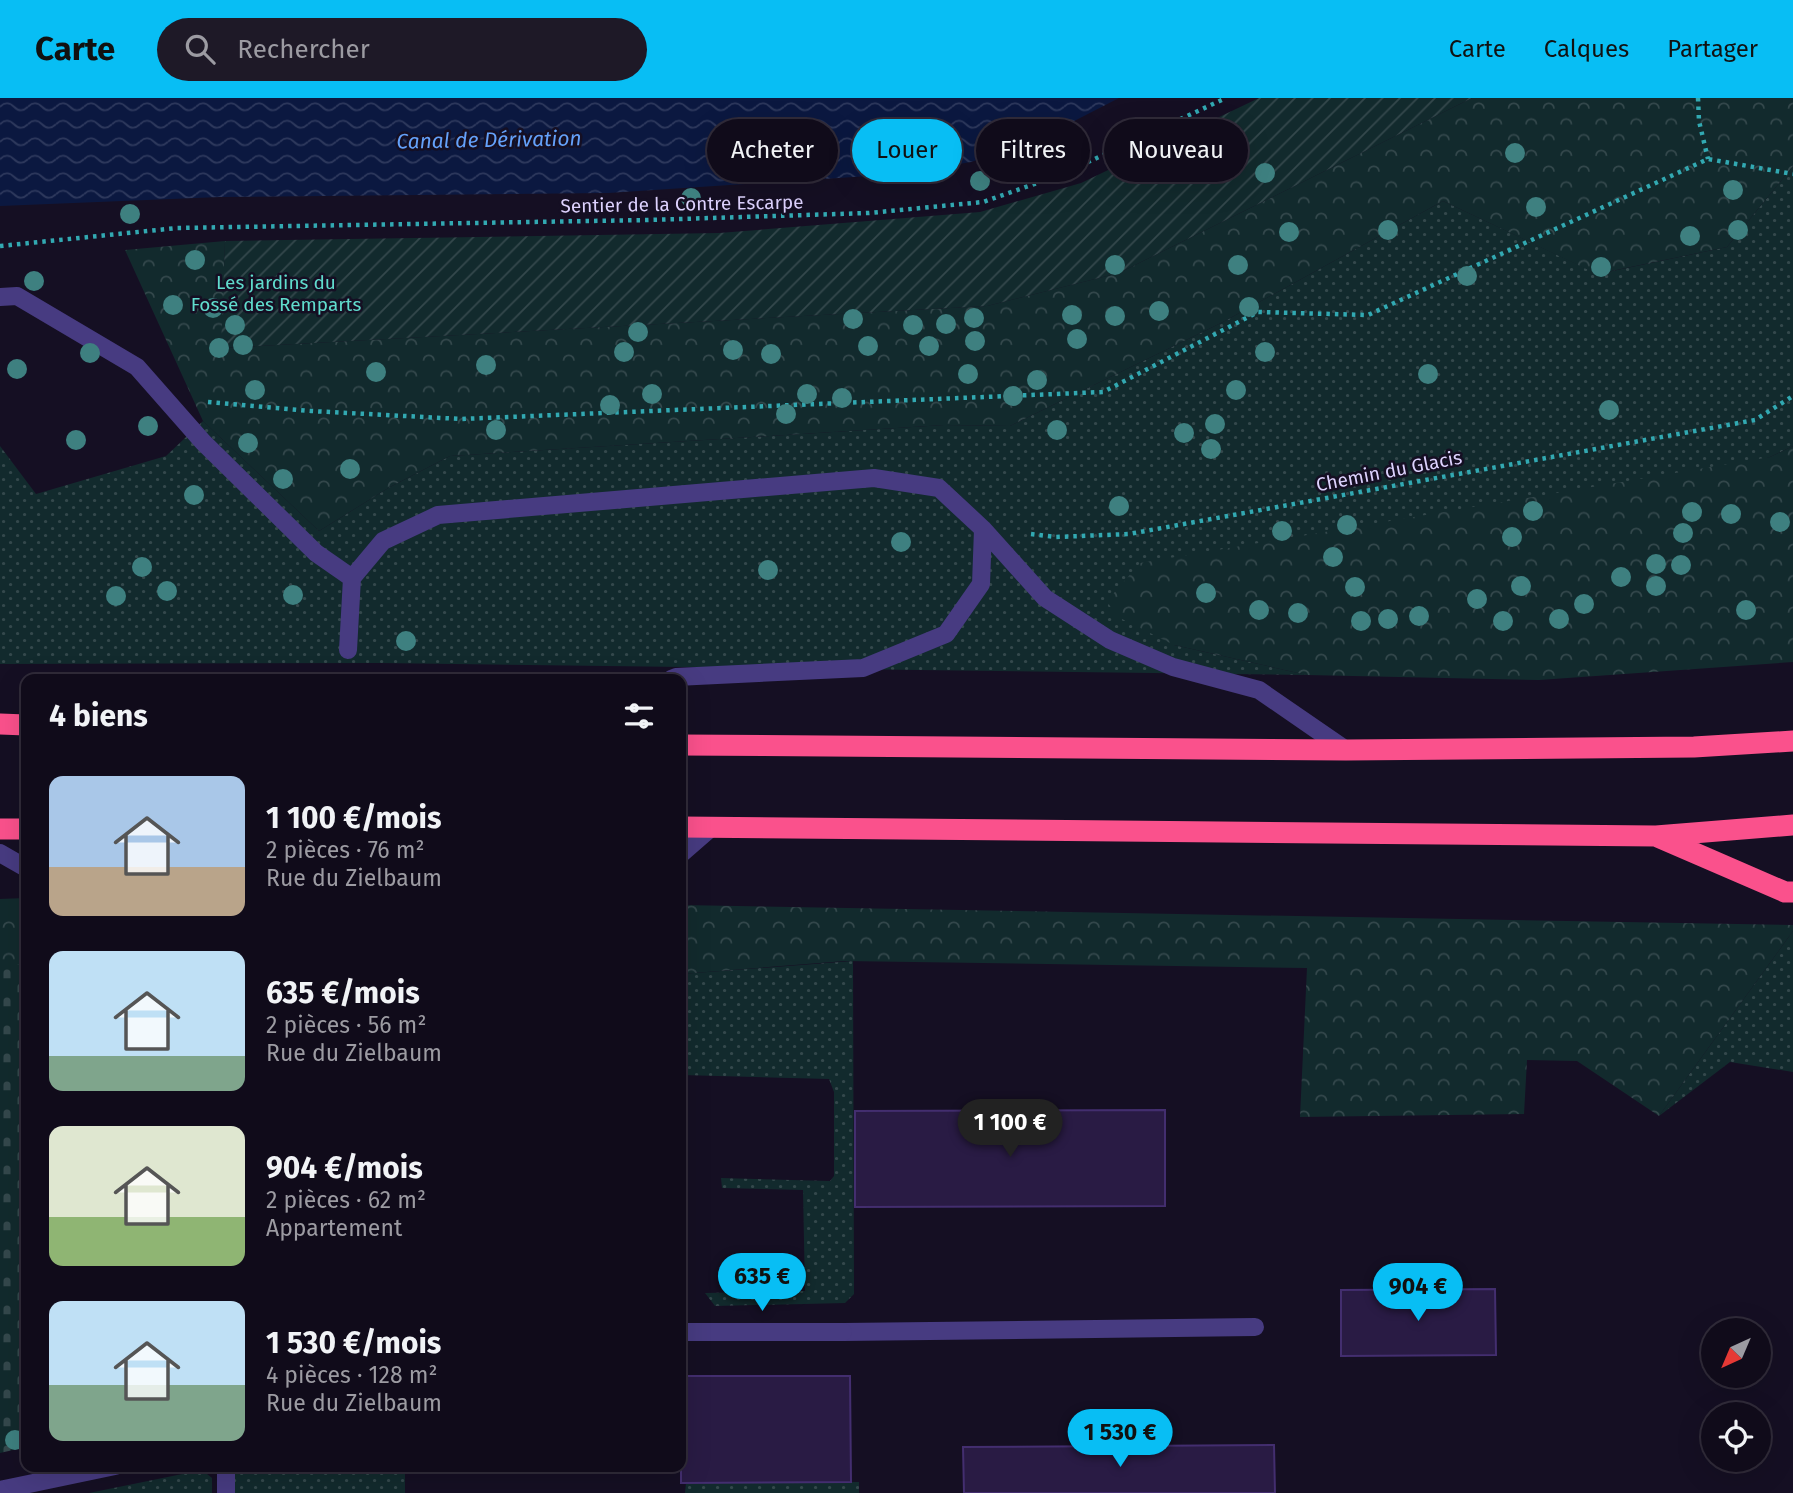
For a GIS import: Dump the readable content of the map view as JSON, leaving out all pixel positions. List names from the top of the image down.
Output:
{
  "streets": {
    "path": ["Sentier de la Contre Escarpe", "Chemin du Glacis"]
  },
  "water": ["Canal de Dérivation"],
  "parks": ["Les jardins du Fossé des Remparts"],
  "north": "bottom left",
  "page": {
    "header": "Carte",
    "search": "Rechercher",
    "nav": ["Carte", "Calques", "Partager"],
    "chip": [
      "Acheter",
      "Louer",
      "Filtres",
      "Nouveau"
    ],
    "heading": "4 biens",
    "list": [
      {
        "name": "1 100 €/mois",
        "note": "2 pièces · 76 m² · Rue du Zielbaum"
      },
      {
        "name": "635 €/mois",
        "note": "2 pièces · 56 m² · Rue du Zielbaum"
      },
      {
        "name": "904 €/mois",
        "note": "2 pièces · 62 m² · Appartement"
      },
      {
        "name": "1 530 €/mois",
        "note": "4 pièces · 128 m² · Rue du Zielbaum"
      }
    ],
    "price": [
      "1 100 €",
      "635 €",
      "904 €",
      "1 530 €"
    ]
  }
}
